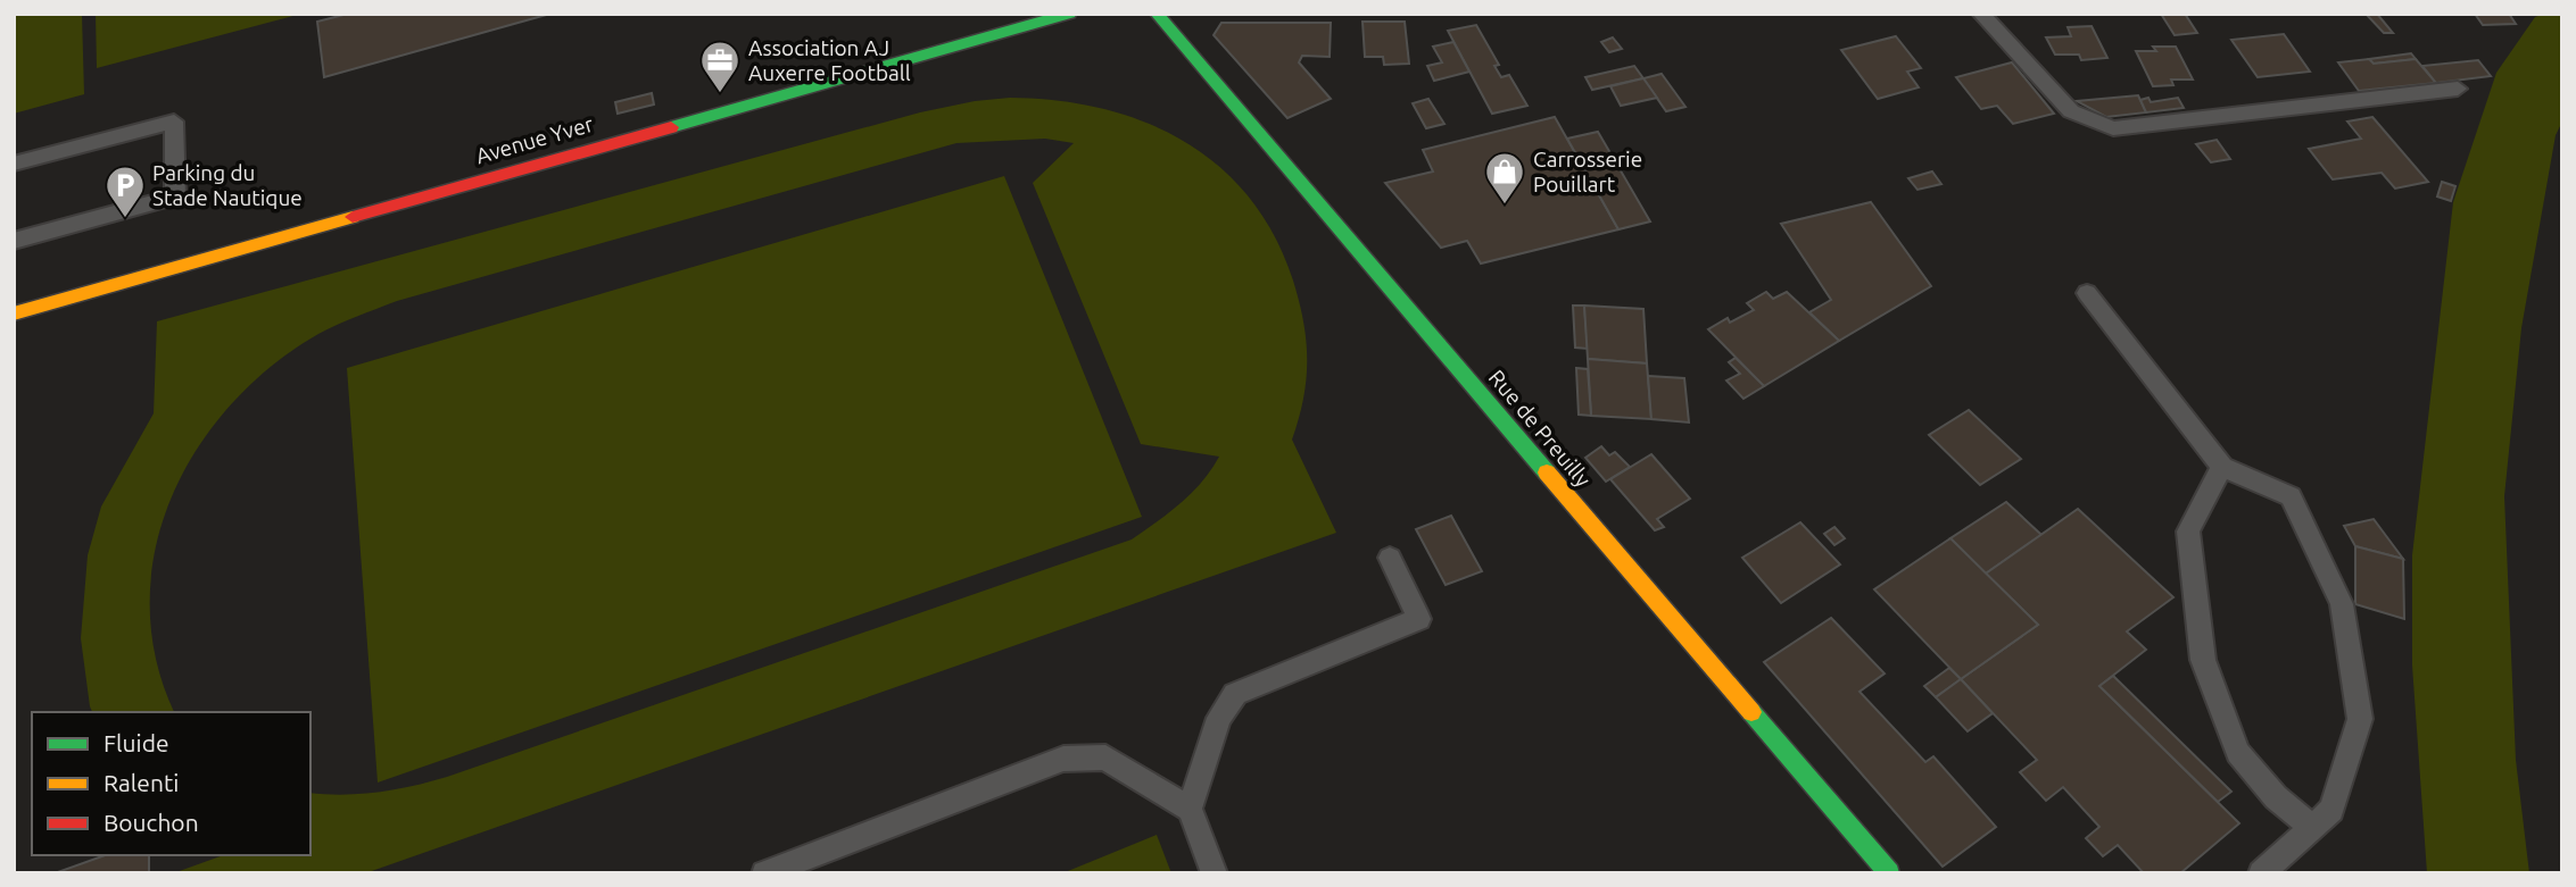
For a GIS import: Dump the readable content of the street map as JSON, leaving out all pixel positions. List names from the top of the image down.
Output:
{
  "streets": {
    "street": ["Avenue Yver", "Rue de Preuilly"]
  },
  "places": {
    "office": ["Association AJ Auxerre Football"],
    "shop": ["Carrosserie Pouillart"],
    "parking": ["Parking du Stade Nautique"]
  },
  "legend": ["Fluide", "Ralenti", "Bouchon"]
}
